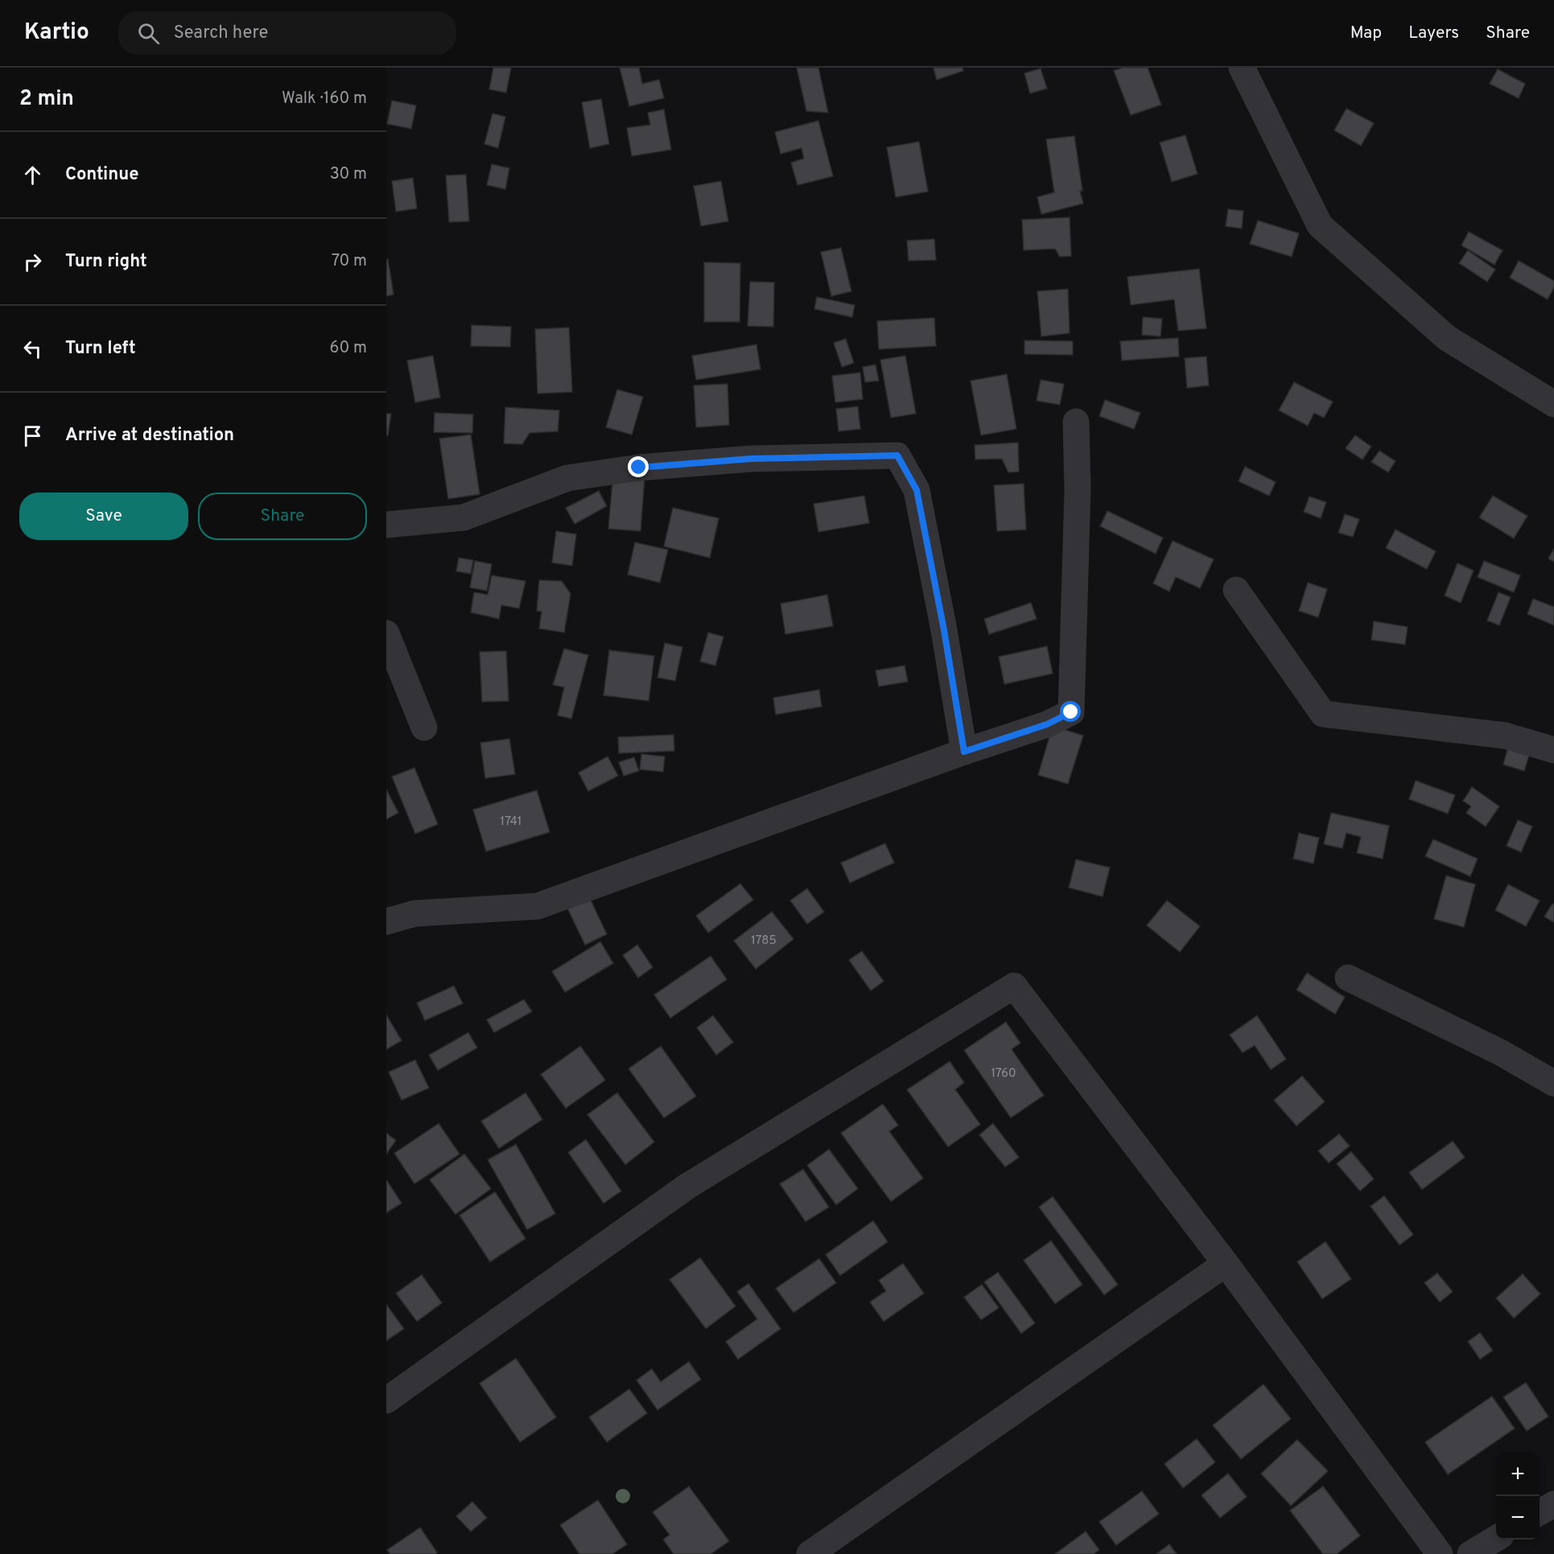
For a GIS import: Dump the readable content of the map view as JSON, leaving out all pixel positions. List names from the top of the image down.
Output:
{
  "house_numbers": ["1741", "1785", "1760"],
  "page": {
    "header": "Kartio",
    "search": "Search here",
    "nav": ["Map", "Layers", "Share"],
    "heading": ["2 min", "Walk · 160 m"],
    "list": [
      ["Continue", "30 m"],
      ["Turn right", "70 m"],
      ["Turn left", "60 m"],
      "Arrive at destination"
    ],
    "buttons": ["Save", "Share"],
    "map_buttons": ["+", "−"]
  }
}
